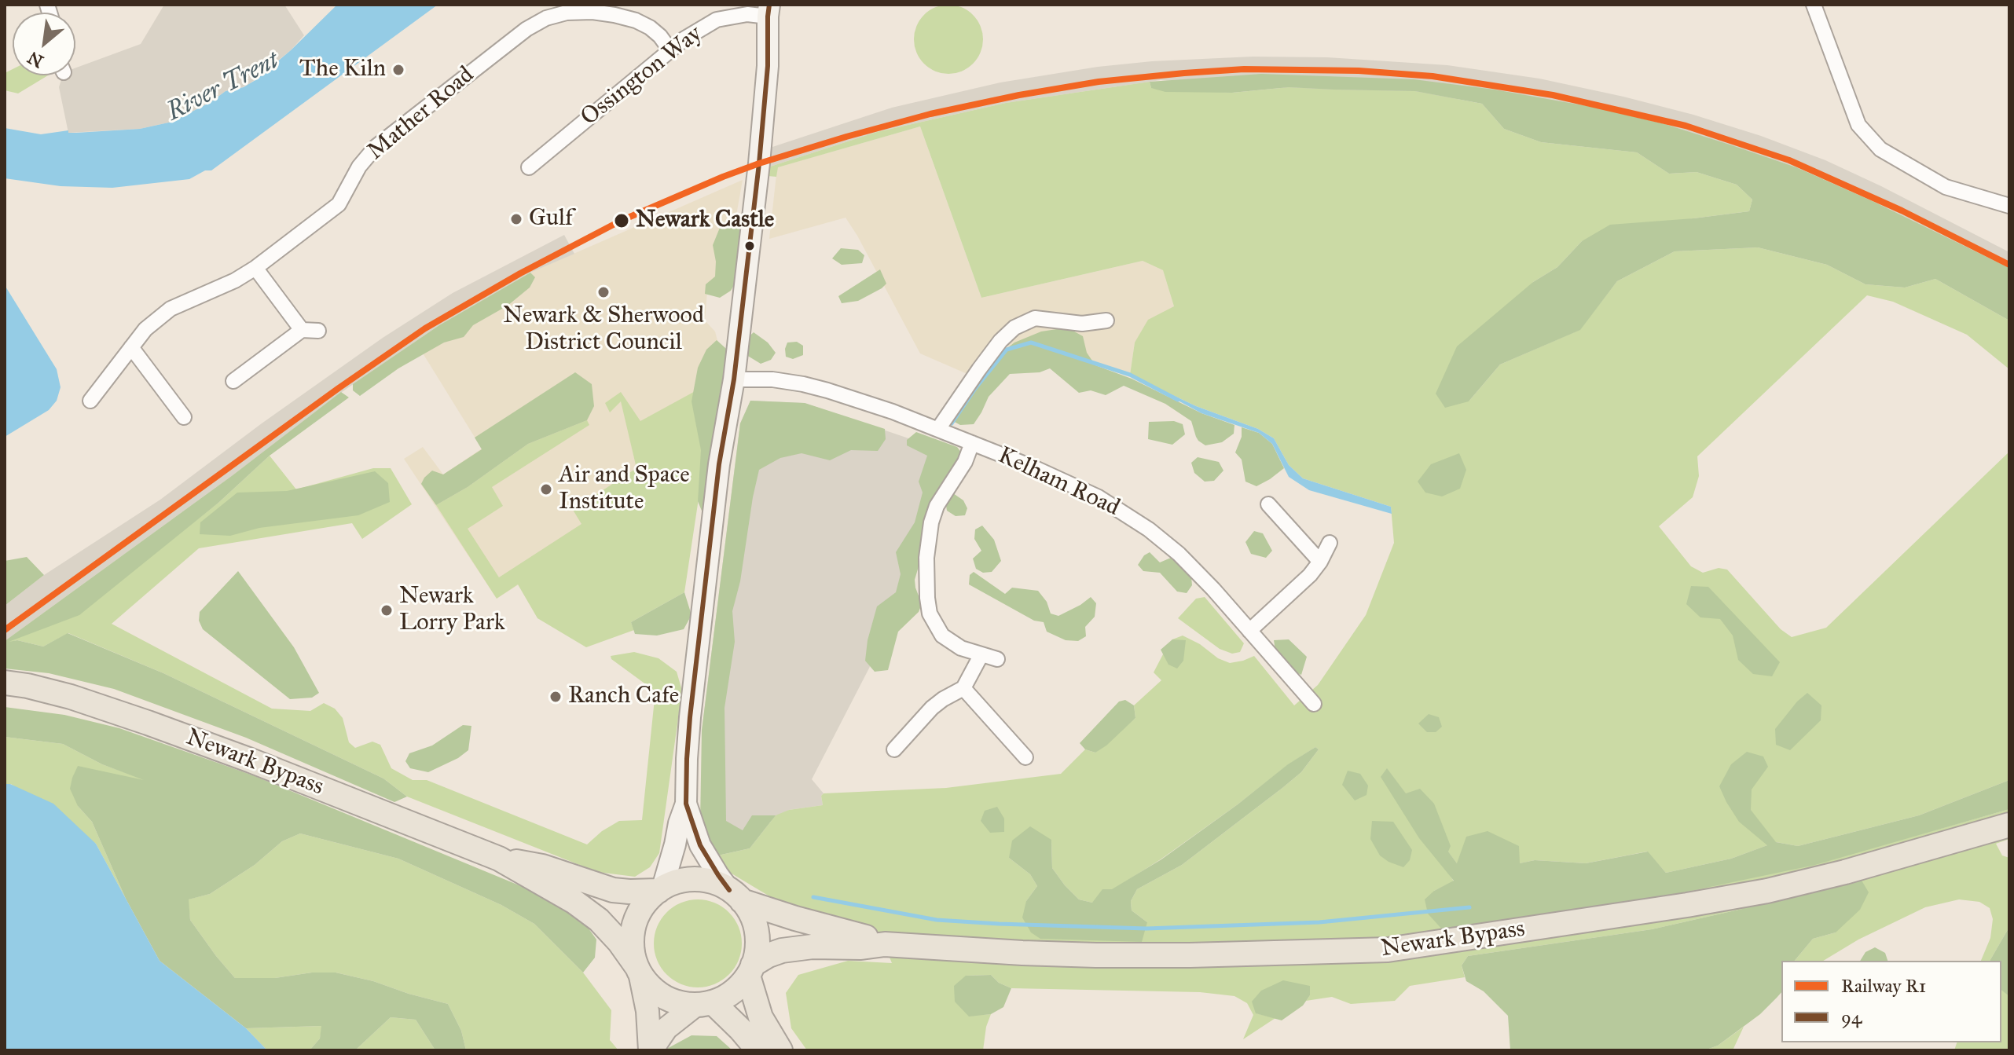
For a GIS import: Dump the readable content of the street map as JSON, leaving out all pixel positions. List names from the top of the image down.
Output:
{
  "streets": {
    "highway": ["Newark Bypass"],
    "street": ["Ossington Way", "Mather Road", "Kelham Road"]
  },
  "crossings": [
    ["Ossington Way", "Mather Road"]
  ],
  "water": ["River Trent"],
  "places": [
    "The Kiln",
    "Gulf",
    "Newark Castle",
    "Newark & Sherwood District Council",
    "Air and Space Institute",
    "Newark Lorry Park",
    "Ranch Cafe"
  ],
  "lines": ["transit line 94", "rail line R1"],
  "legend": ["Railway R1", "94"],
  "north": "bottom left"
}
